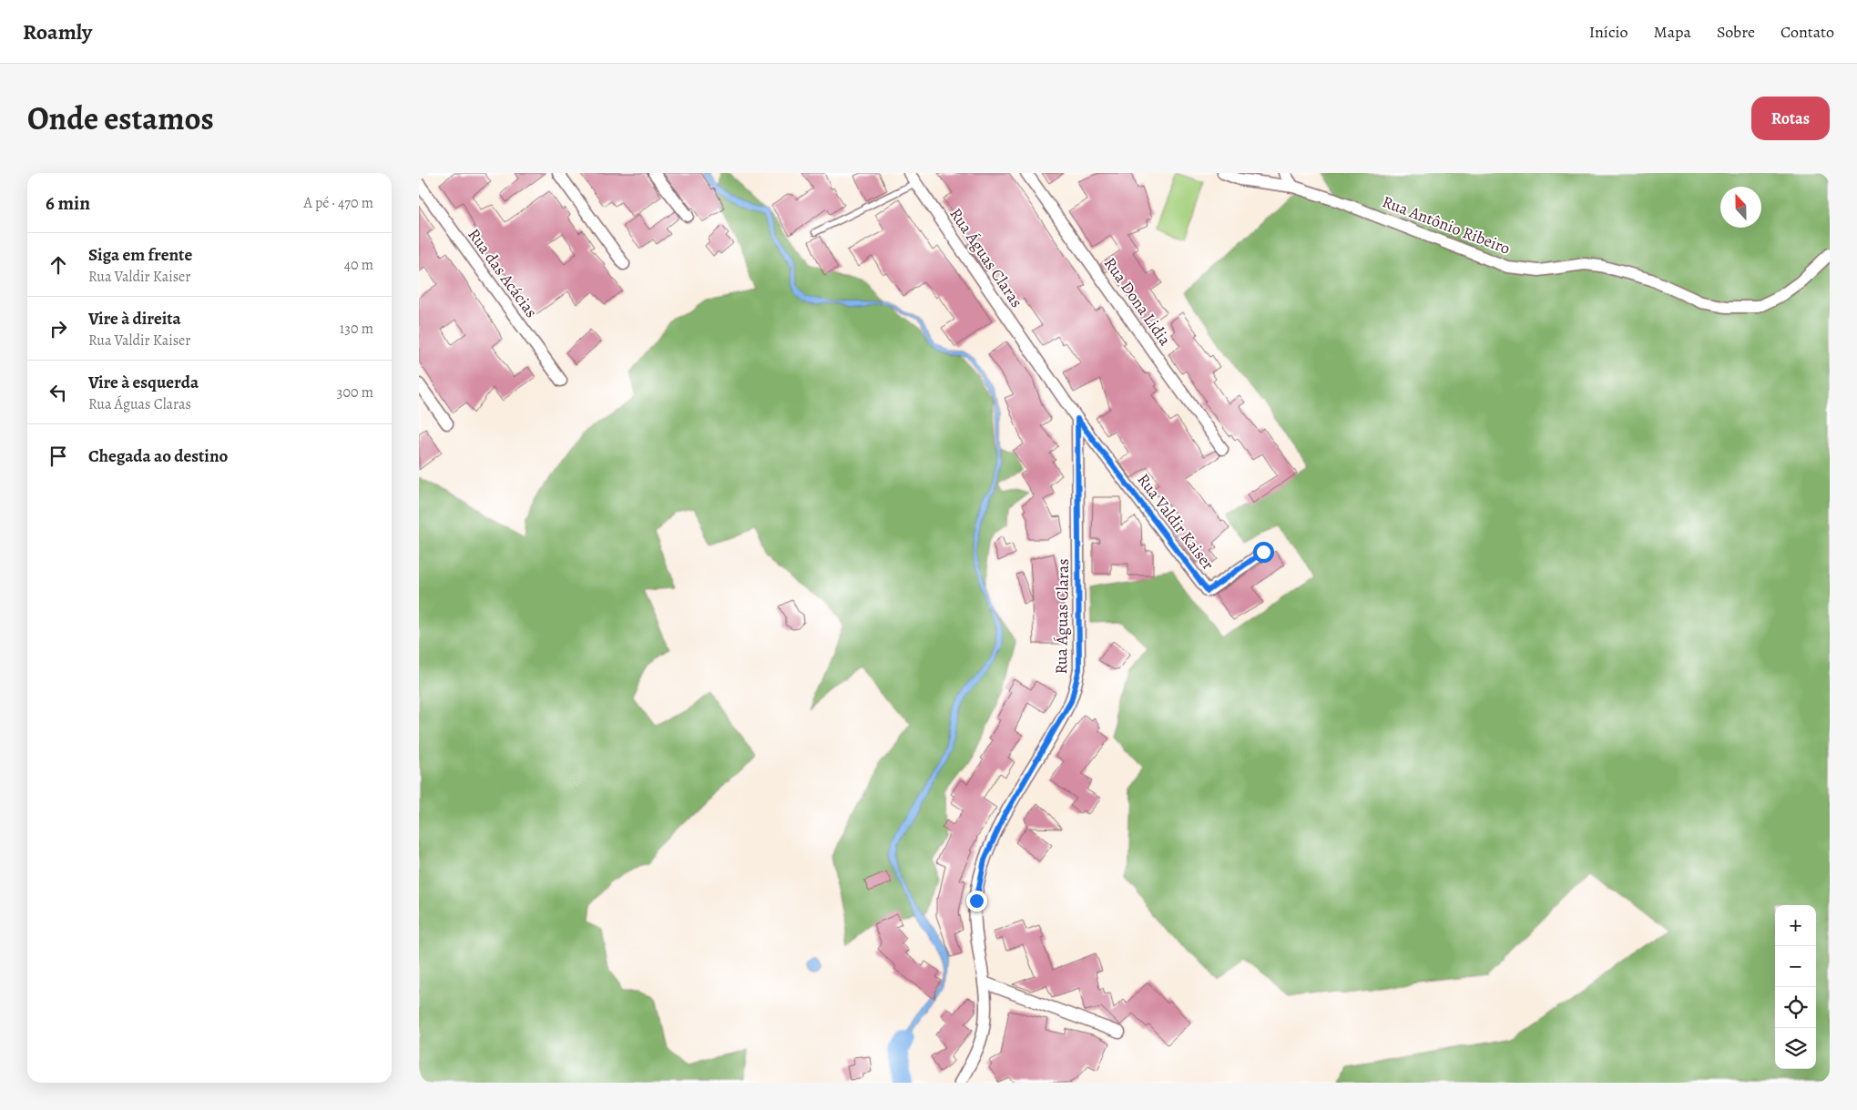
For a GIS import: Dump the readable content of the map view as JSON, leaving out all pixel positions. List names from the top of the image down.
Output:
{
  "streets": {
    "street": [
      "Rua Antônio Ribeiro",
      "Rua Águas Claras",
      "Rua das Acácias",
      "Rua Dona Lidia",
      "Rua Valdir Kaiser"
    ]
  },
  "crossings": [
    ["Rua Águas Claras", "Rua Valdir Kaiser"]
  ],
  "north": "top",
  "page": {
    "header": "Roamly",
    "nav": [
      "Início",
      "Mapa",
      "Sobre",
      "Contato"
    ],
    "title": "Onde estamos",
    "buttons": "Rotas",
    "heading": ["6 min", "A pé · 470 m"],
    "list": [
      ["Siga em frente", "Rua Valdir Kaiser", "40 m"],
      ["Vire à direita", "Rua Valdir Kaiser", "130 m"],
      ["Vire à esquerda", "Rua Águas Claras", "300 m"],
      "Chegada ao destino"
    ],
    "map_buttons": ["+", "−"]
  }
}
